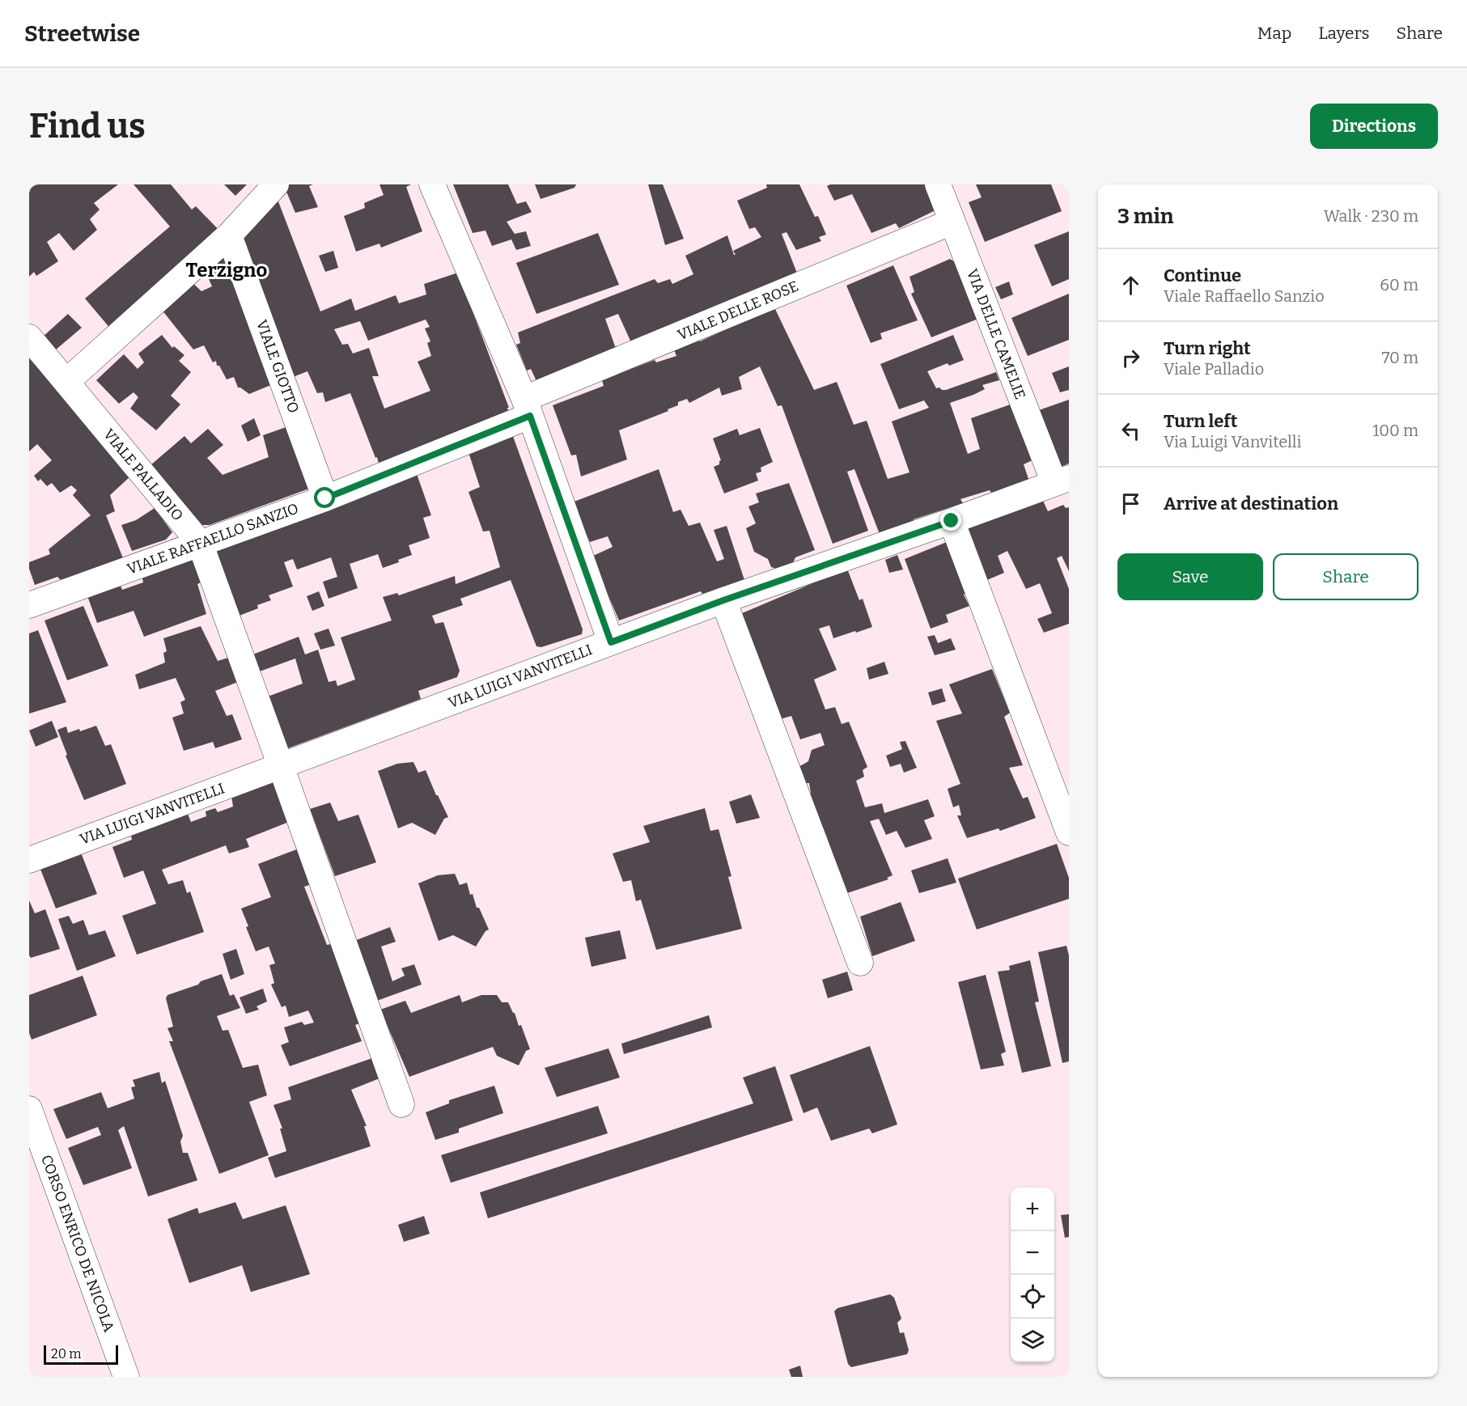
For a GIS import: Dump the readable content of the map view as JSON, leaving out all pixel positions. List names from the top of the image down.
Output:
{
  "streets": {
    "street": [
      "VIALE DELLE ROSE",
      "VIA DELLE CAMELIE",
      "VIALE GIOTTO",
      "VIALE PALLADIO",
      "VIALE RAFFAELLO SANZIO",
      "VIA LUIGI VANVITELLI",
      "CORSO ENRICO DE NICOLA"
    ]
  },
  "crossings": [
    ["VIALE DELLE ROSE", "VIA DELLE CAMELIE"],
    ["VIALE DELLE ROSE", "VIALE RAFFAELLO SANZIO"],
    ["VIA DELLE CAMELIE", "VIA LUIGI VANVITELLI"],
    ["VIALE GIOTTO", "VIALE RAFFAELLO SANZIO"],
    ["VIALE PALLADIO", "VIALE RAFFAELLO SANZIO"],
    ["VIALE PALLADIO", "VIA LUIGI VANVITELLI"]
  ],
  "districts": ["Terzigno"],
  "scale_bar": "20 m",
  "page": {
    "header": "Streetwise",
    "nav": ["Map", "Layers", "Share"],
    "buttons": [
      "Directions",
      ["Save", "Share"]
    ],
    "title": "Find us",
    "heading": ["3 min", "Walk · 230 m"],
    "list": [
      ["Continue", "Viale Raffaello Sanzio", "60 m"],
      ["Turn right", "Viale Palladio", "70 m"],
      ["Turn left", "Via Luigi Vanvitelli", "100 m"],
      "Arrive at destination"
    ],
    "map_buttons": ["+", "−"],
    "scale": "20 m"
  }
}
